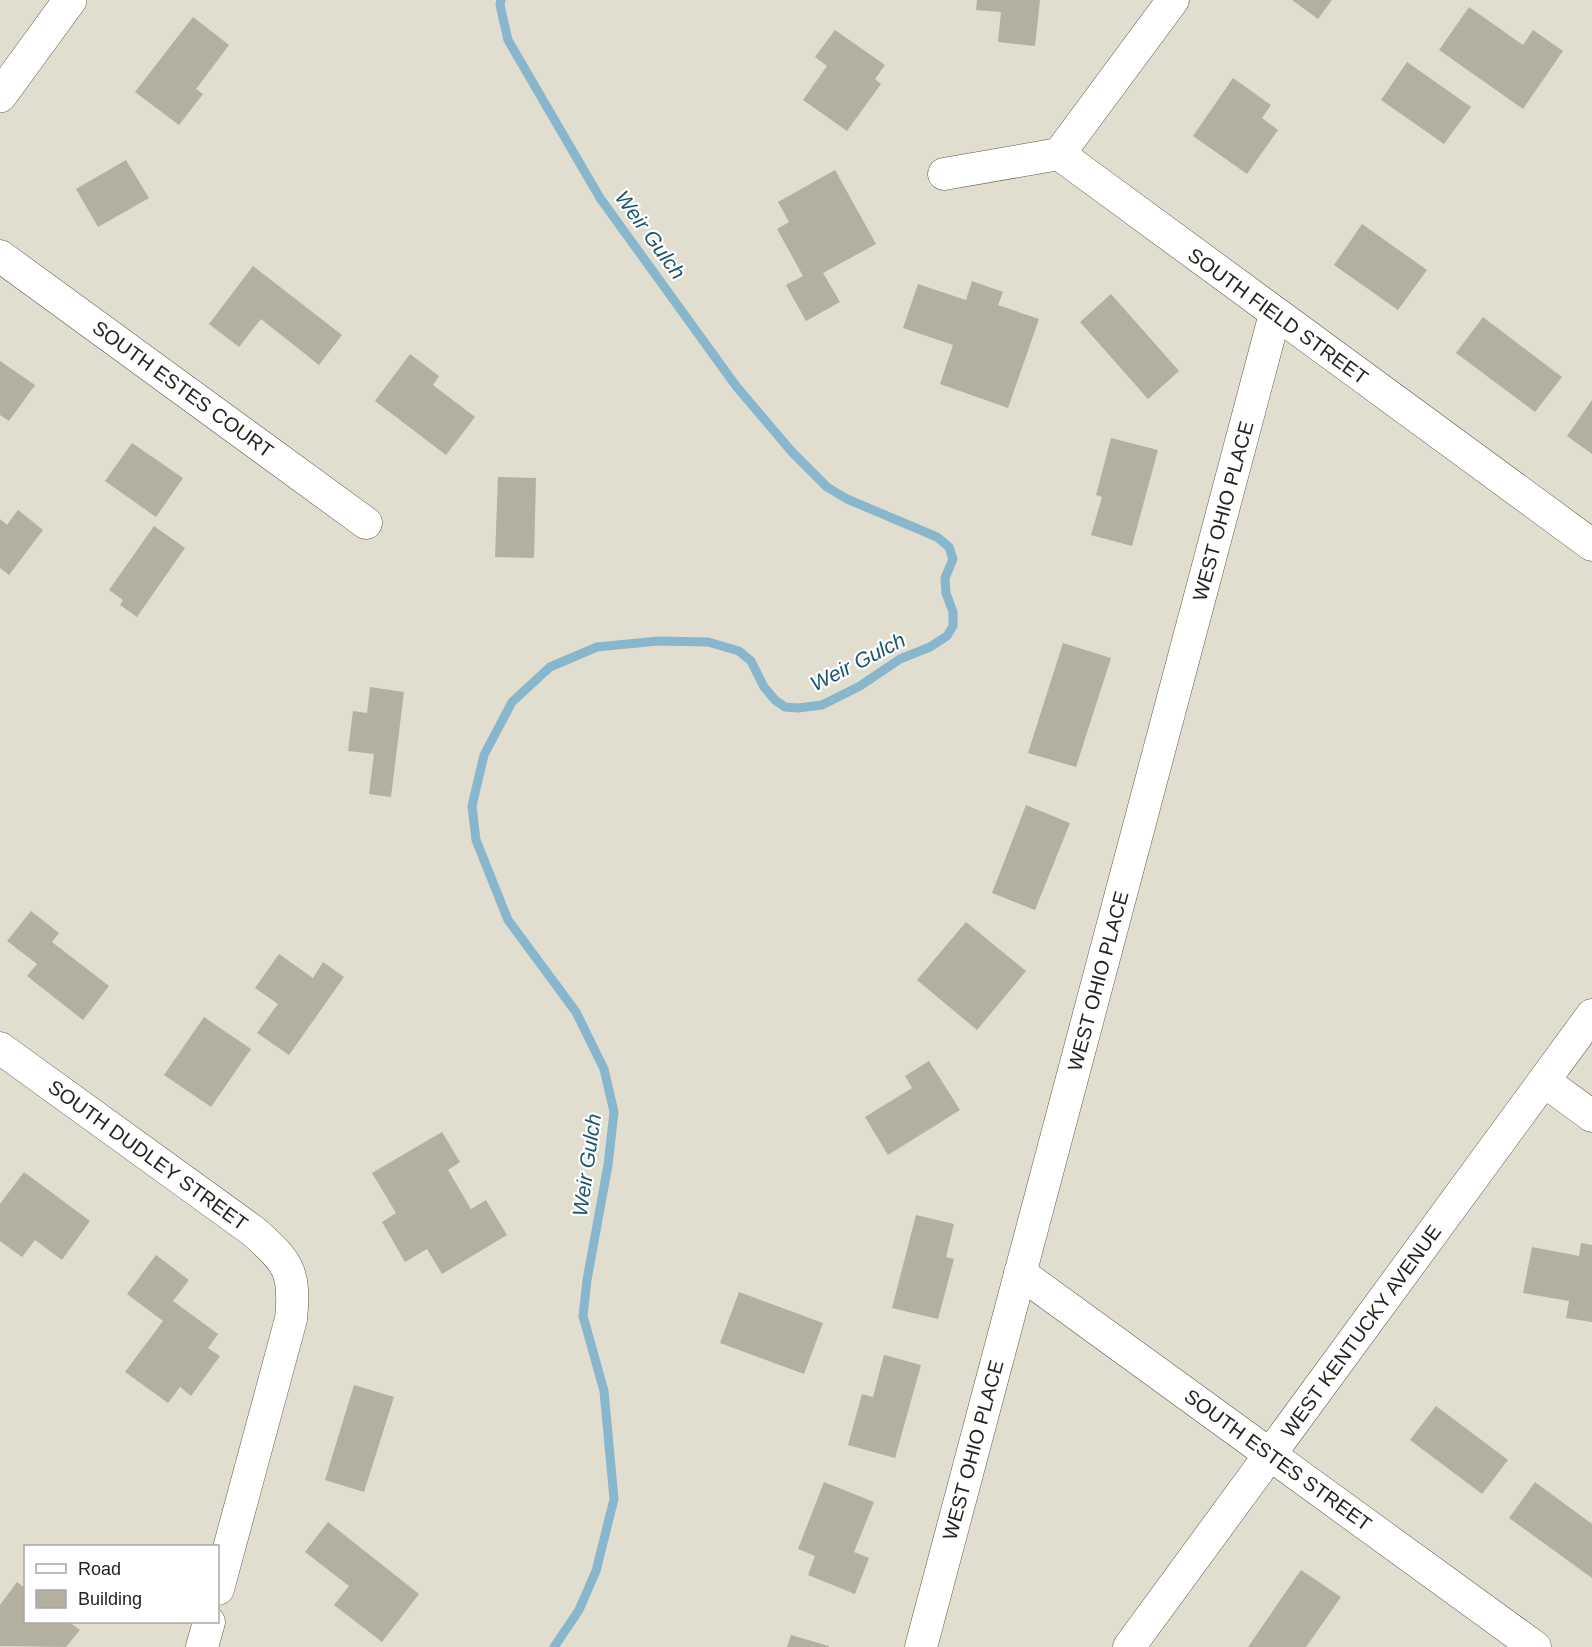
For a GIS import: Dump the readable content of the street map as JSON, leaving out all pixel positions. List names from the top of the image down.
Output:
{
  "streets": {
    "street": [
      "SOUTH FIELD STREET",
      "SOUTH ESTES COURT",
      "WEST OHIO PLACE",
      "SOUTH DUDLEY STREET",
      "WEST KENTUCKY AVENUE",
      "SOUTH ESTES STREET"
    ]
  },
  "crossings": [
    ["SOUTH FIELD STREET", "WEST OHIO PLACE"],
    ["WEST OHIO PLACE", "SOUTH ESTES STREET"],
    ["WEST KENTUCKY AVENUE", "SOUTH ESTES STREET"]
  ],
  "water": ["Weir Gulch"],
  "legend": ["Road", "Building"]
}
